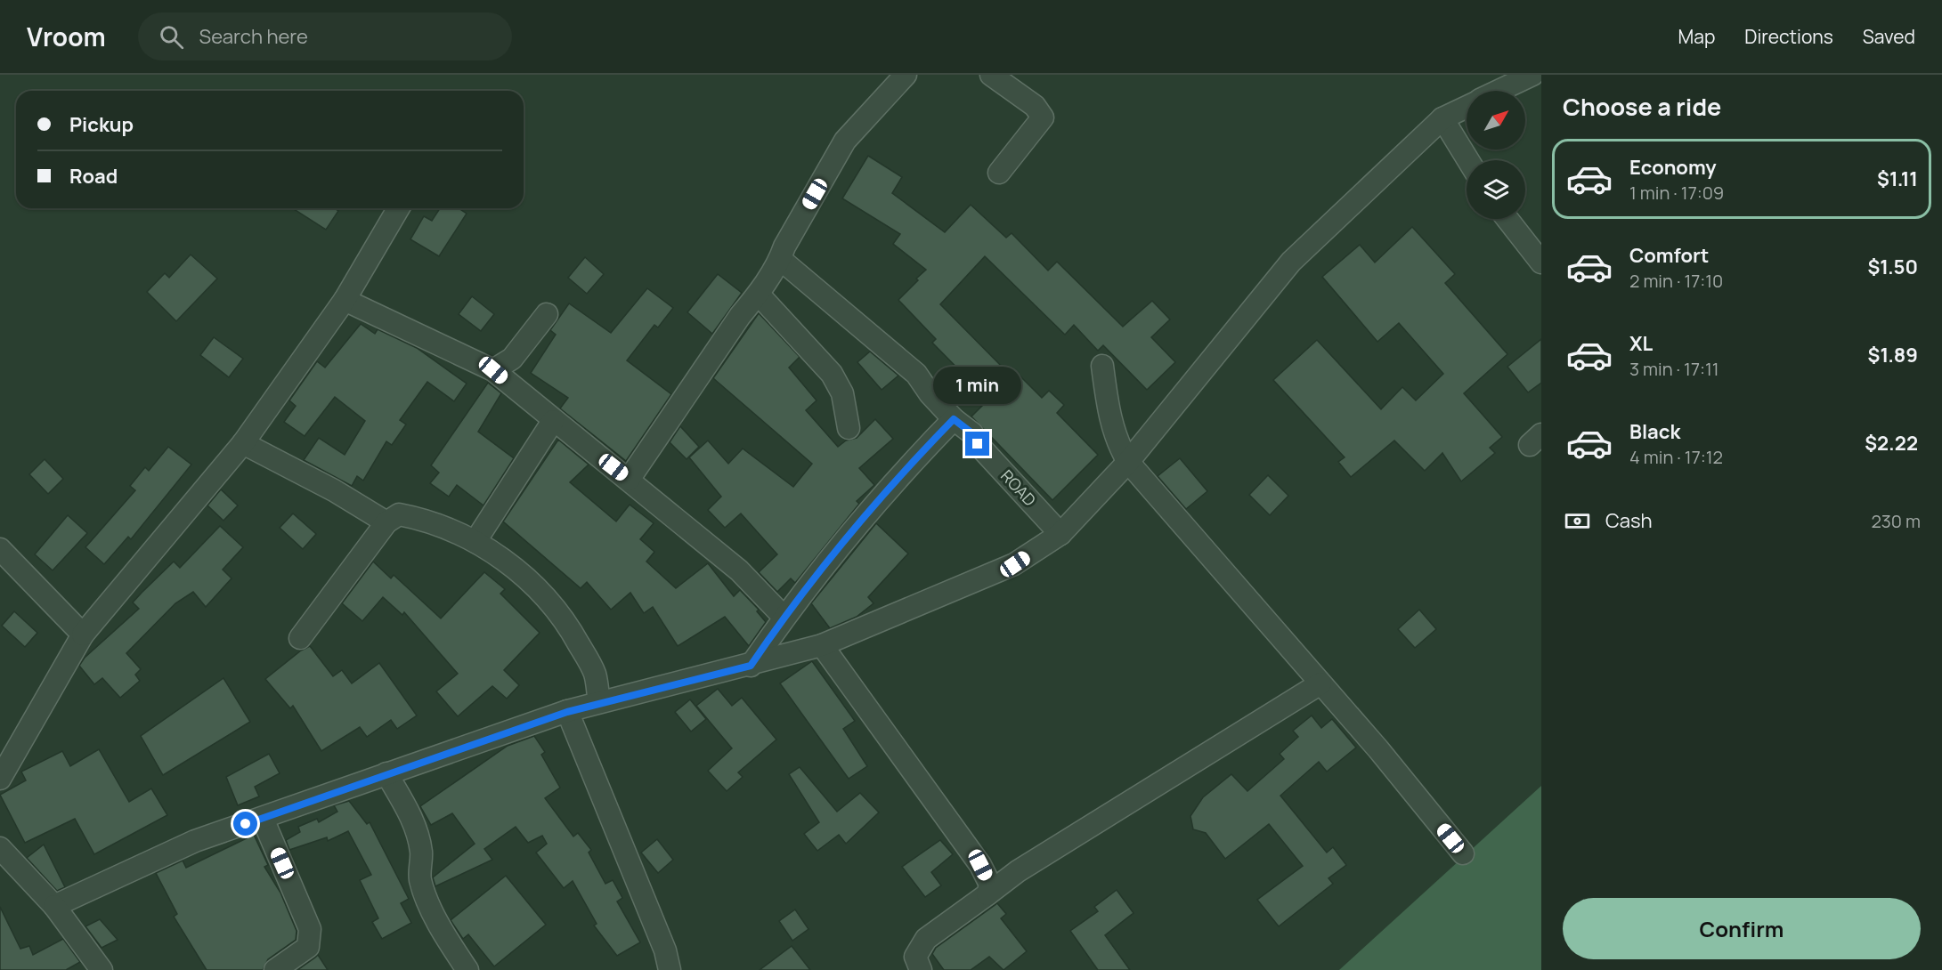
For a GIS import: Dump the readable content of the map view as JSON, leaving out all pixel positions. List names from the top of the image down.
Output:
{
  "streets": {
    "street": ["ROAD"]
  },
  "north": "top right",
  "page": {
    "header": "Vroom",
    "search": "Search here",
    "nav": ["Map", "Directions", "Saved"],
    "heading": "Choose a ride",
    "banner": ["Pickup", "Road"],
    "list": [
      {
        "name": "Economy",
        "note": "1 min · 17:09",
        "value": "$1.11"
      },
      {
        "name": "Comfort",
        "note": "2 min · 17:10",
        "value": "$1.50"
      },
      {
        "name": "XL",
        "note": "3 min · 17:11",
        "value": "$1.89"
      },
      {
        "name": "Black",
        "note": "4 min · 17:12",
        "value": "$2.22"
      }
    ],
    "bubble": "1 min",
    "pay": ["Cash", "230 m"],
    "buttons": "Confirm"
  }
}
